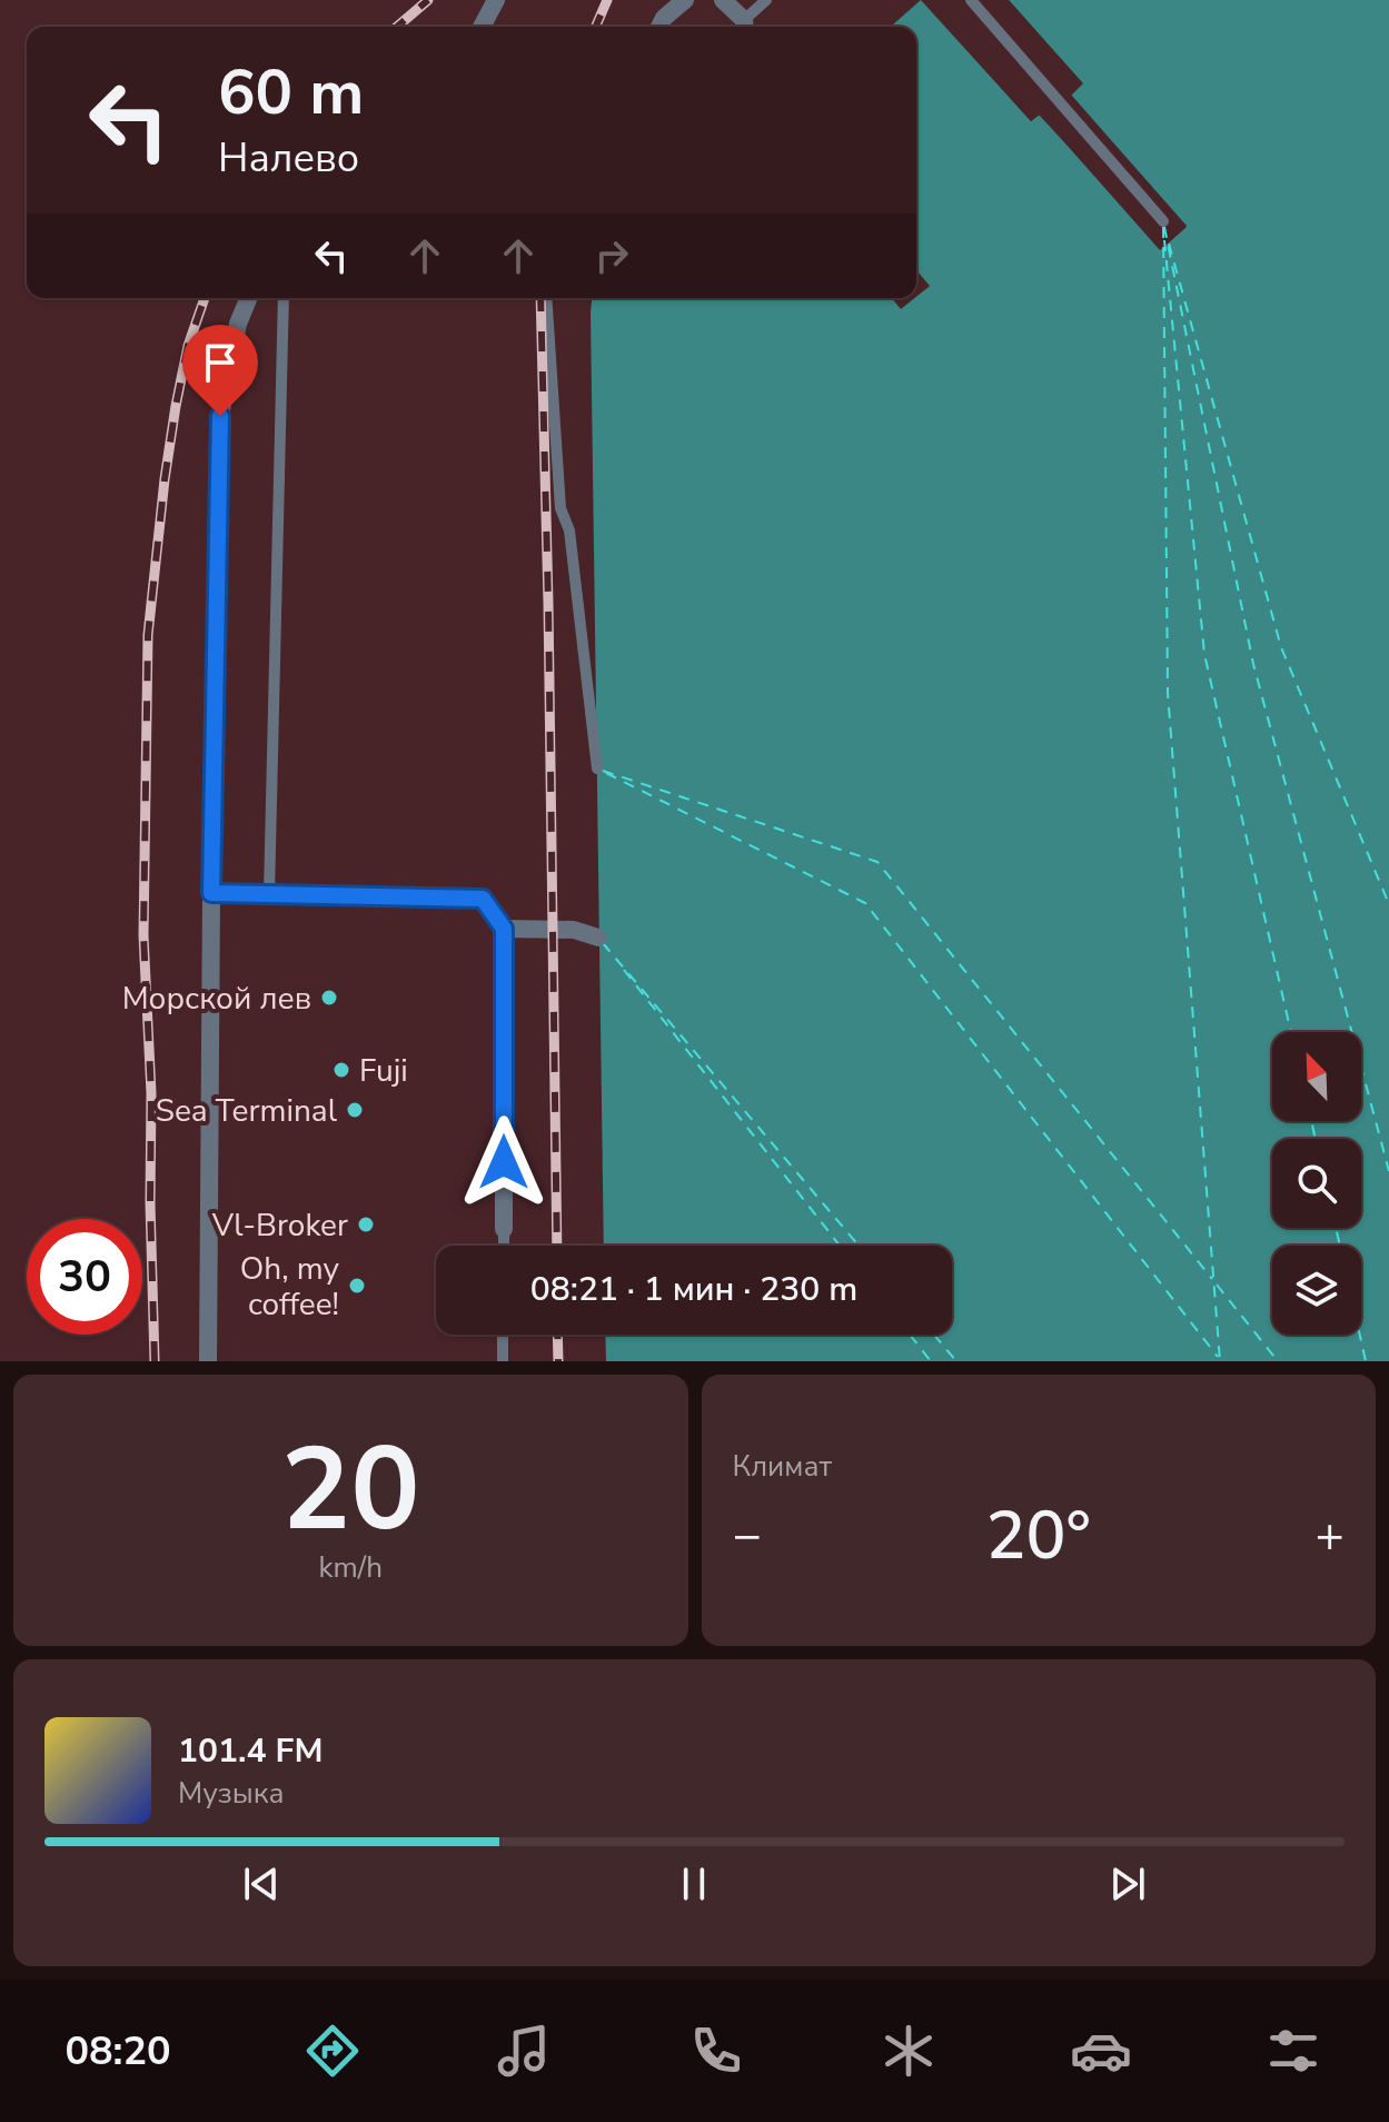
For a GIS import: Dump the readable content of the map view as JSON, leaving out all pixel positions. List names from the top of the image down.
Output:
{
  "places": [
    "Морской лев",
    "Fuji",
    "Sea Terminal",
    "Vl-Broker",
    "Oh, my coffee!"
  ],
  "north": "top left",
  "page": {
    "turn": ["60 m", "Налево"],
    "limit": "30",
    "trip": "08:21 · 1 мин · 230 m",
    "tile": [
      ["20", "km/h"],
      "Климат"
    ],
    "heat": ["−", "20°", "+"],
    "song": ["101.4 FM", "Музыка"],
    "tabs": "08:20"
  }
}
